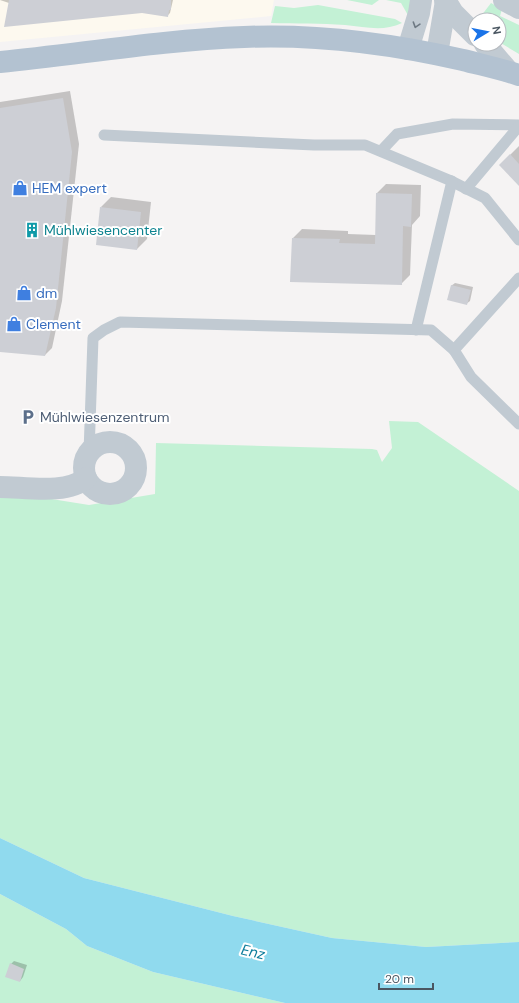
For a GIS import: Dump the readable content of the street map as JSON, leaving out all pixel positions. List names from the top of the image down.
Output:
{
  "water": ["Enz"],
  "places": {
    "shop": ["HEM expert", "dm", "Clement"],
    "building": ["Mühlwiesencenter"],
    "parking": ["Mühlwiesenzentrum"]
  },
  "scale_bar": "20 m",
  "north": "right"
}
